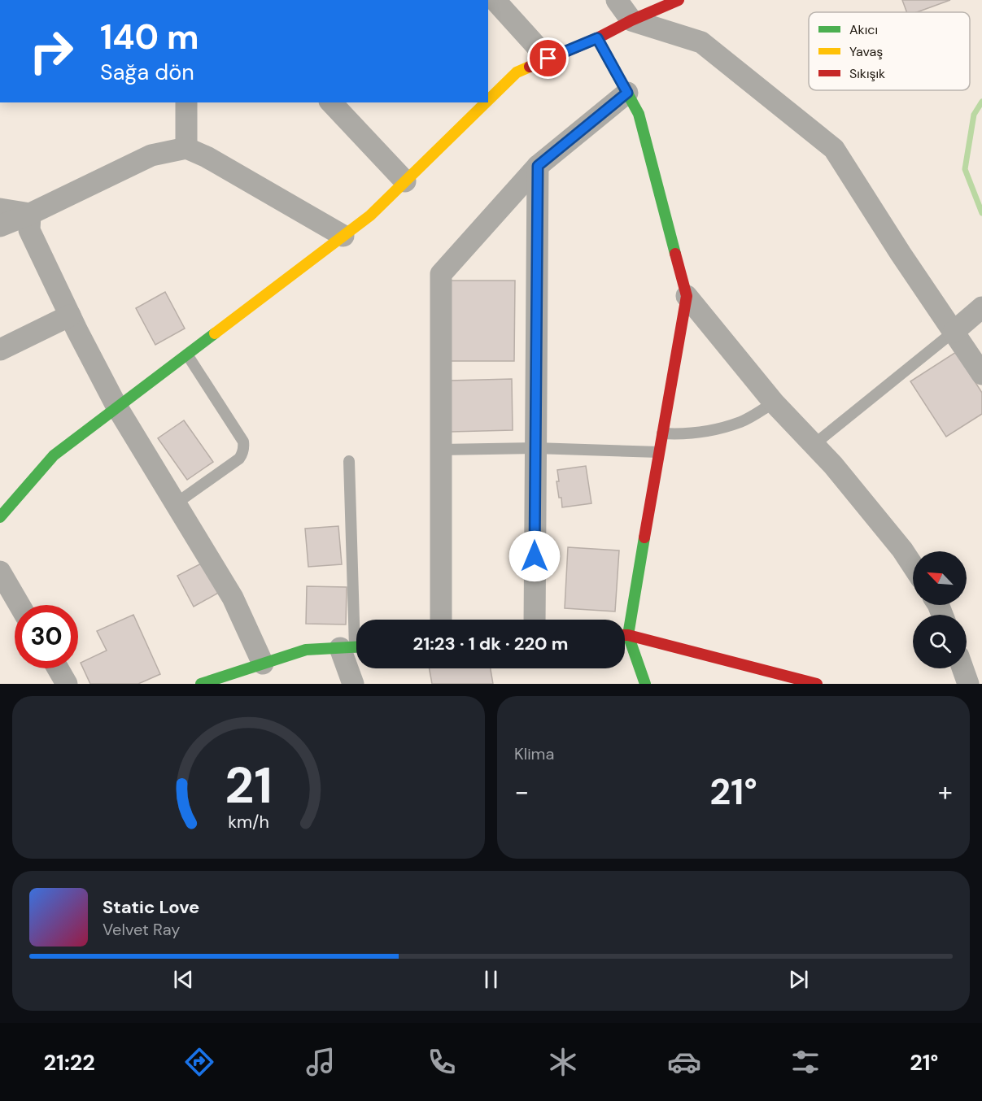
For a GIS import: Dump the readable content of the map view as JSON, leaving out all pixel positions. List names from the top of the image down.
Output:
{
  "legend": ["Akıcı", "Yavaş", "Sıkışık"],
  "north": "top left",
  "page": {
    "turn": ["140 m", "Sağa dön"],
    "limit": "30",
    "trip": "21:23 · 1 dk · 220 m",
    "tile": "Klima",
    "heat": ["−", "21°", "+"],
    "song": ["Static Love", "Velvet Ray"],
    "tabs": ["21:22", "21°"],
    "gauge": ["21", "km/h"]
  }
}
